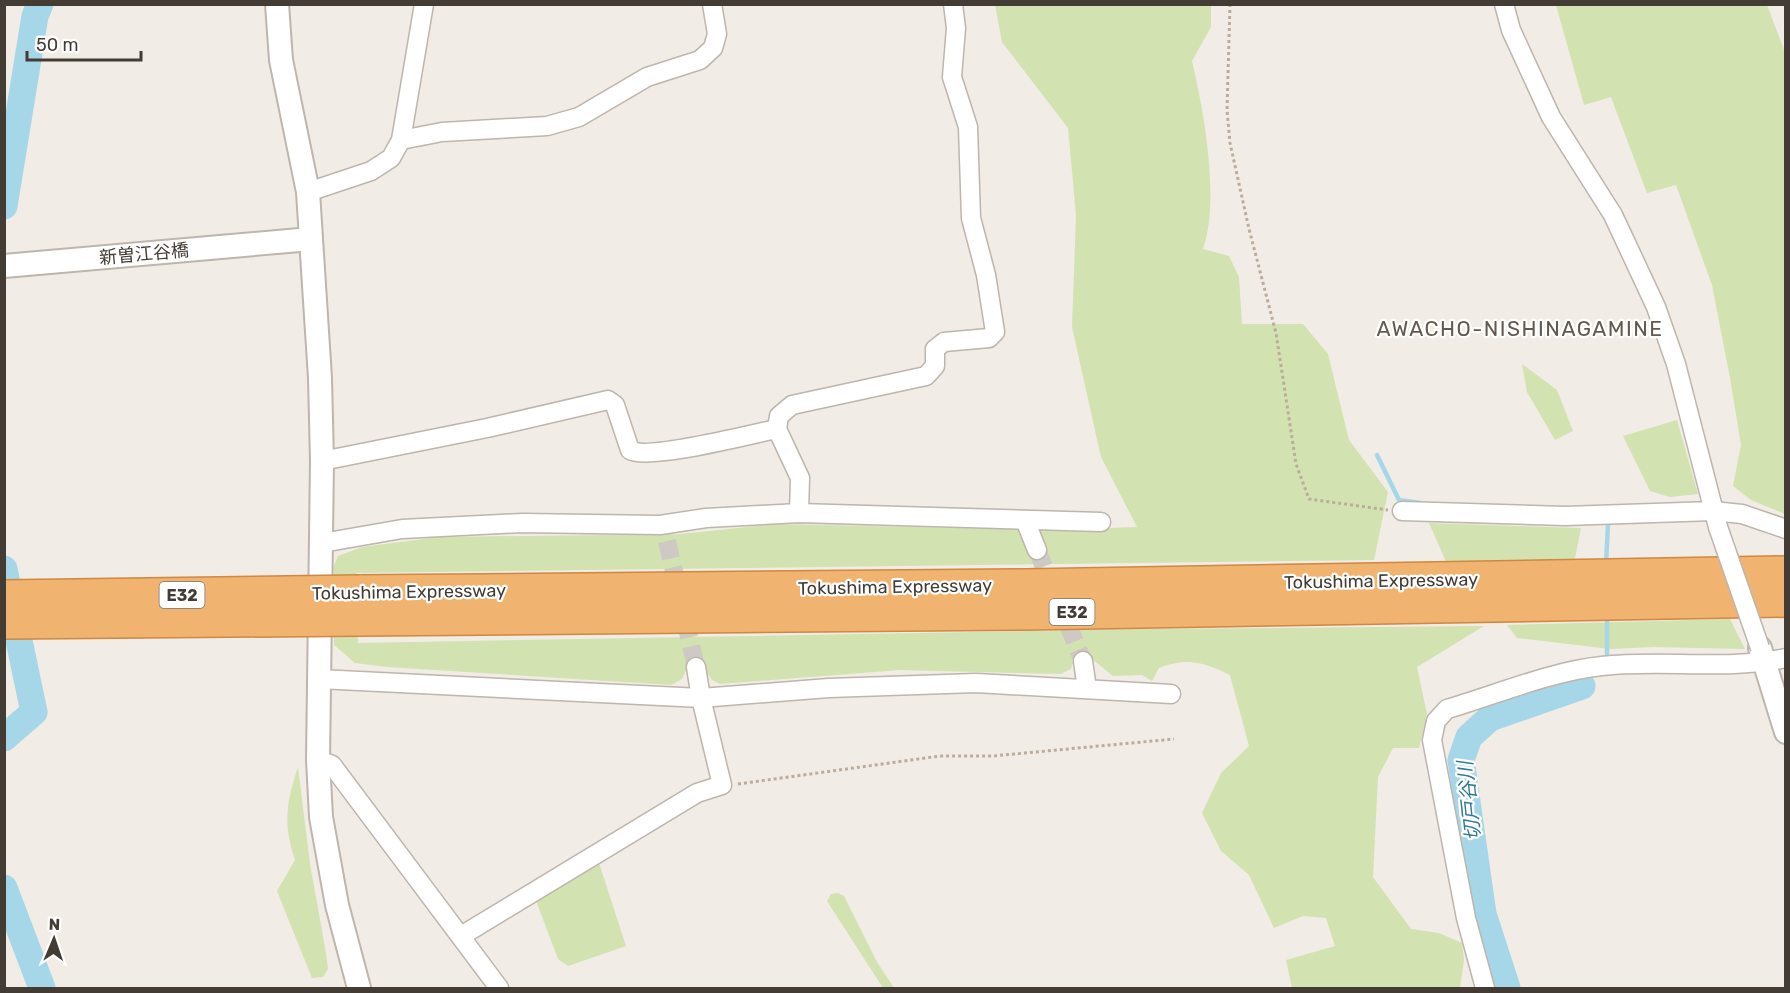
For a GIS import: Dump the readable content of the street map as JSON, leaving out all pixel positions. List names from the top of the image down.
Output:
{
  "streets": {
    "highway": ["Tokushima Expressway", "E32"],
    "street": ["新曽江谷橋"]
  },
  "districts": ["AWACHO-NISHINAGAMINE"],
  "water": ["切戸谷川"],
  "scale_bar": "50 m",
  "north": "top"
}
